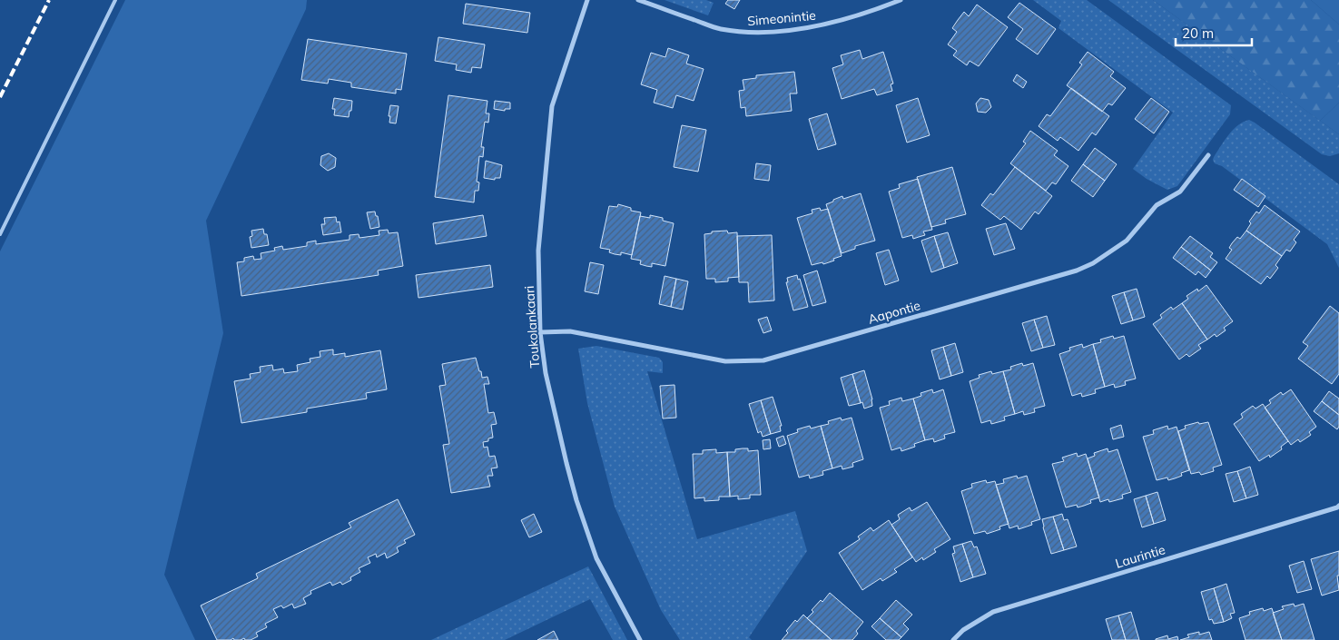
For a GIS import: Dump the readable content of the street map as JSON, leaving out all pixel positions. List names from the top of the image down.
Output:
{
  "streets": {
    "street": [
      "Simeonintie",
      "Aapontie",
      "Toukolankaari",
      "Laurintie"
    ]
  },
  "crossings": [
    ["Aapontie", "Toukolankaari"]
  ],
  "scale_bar": "20 m"
}
